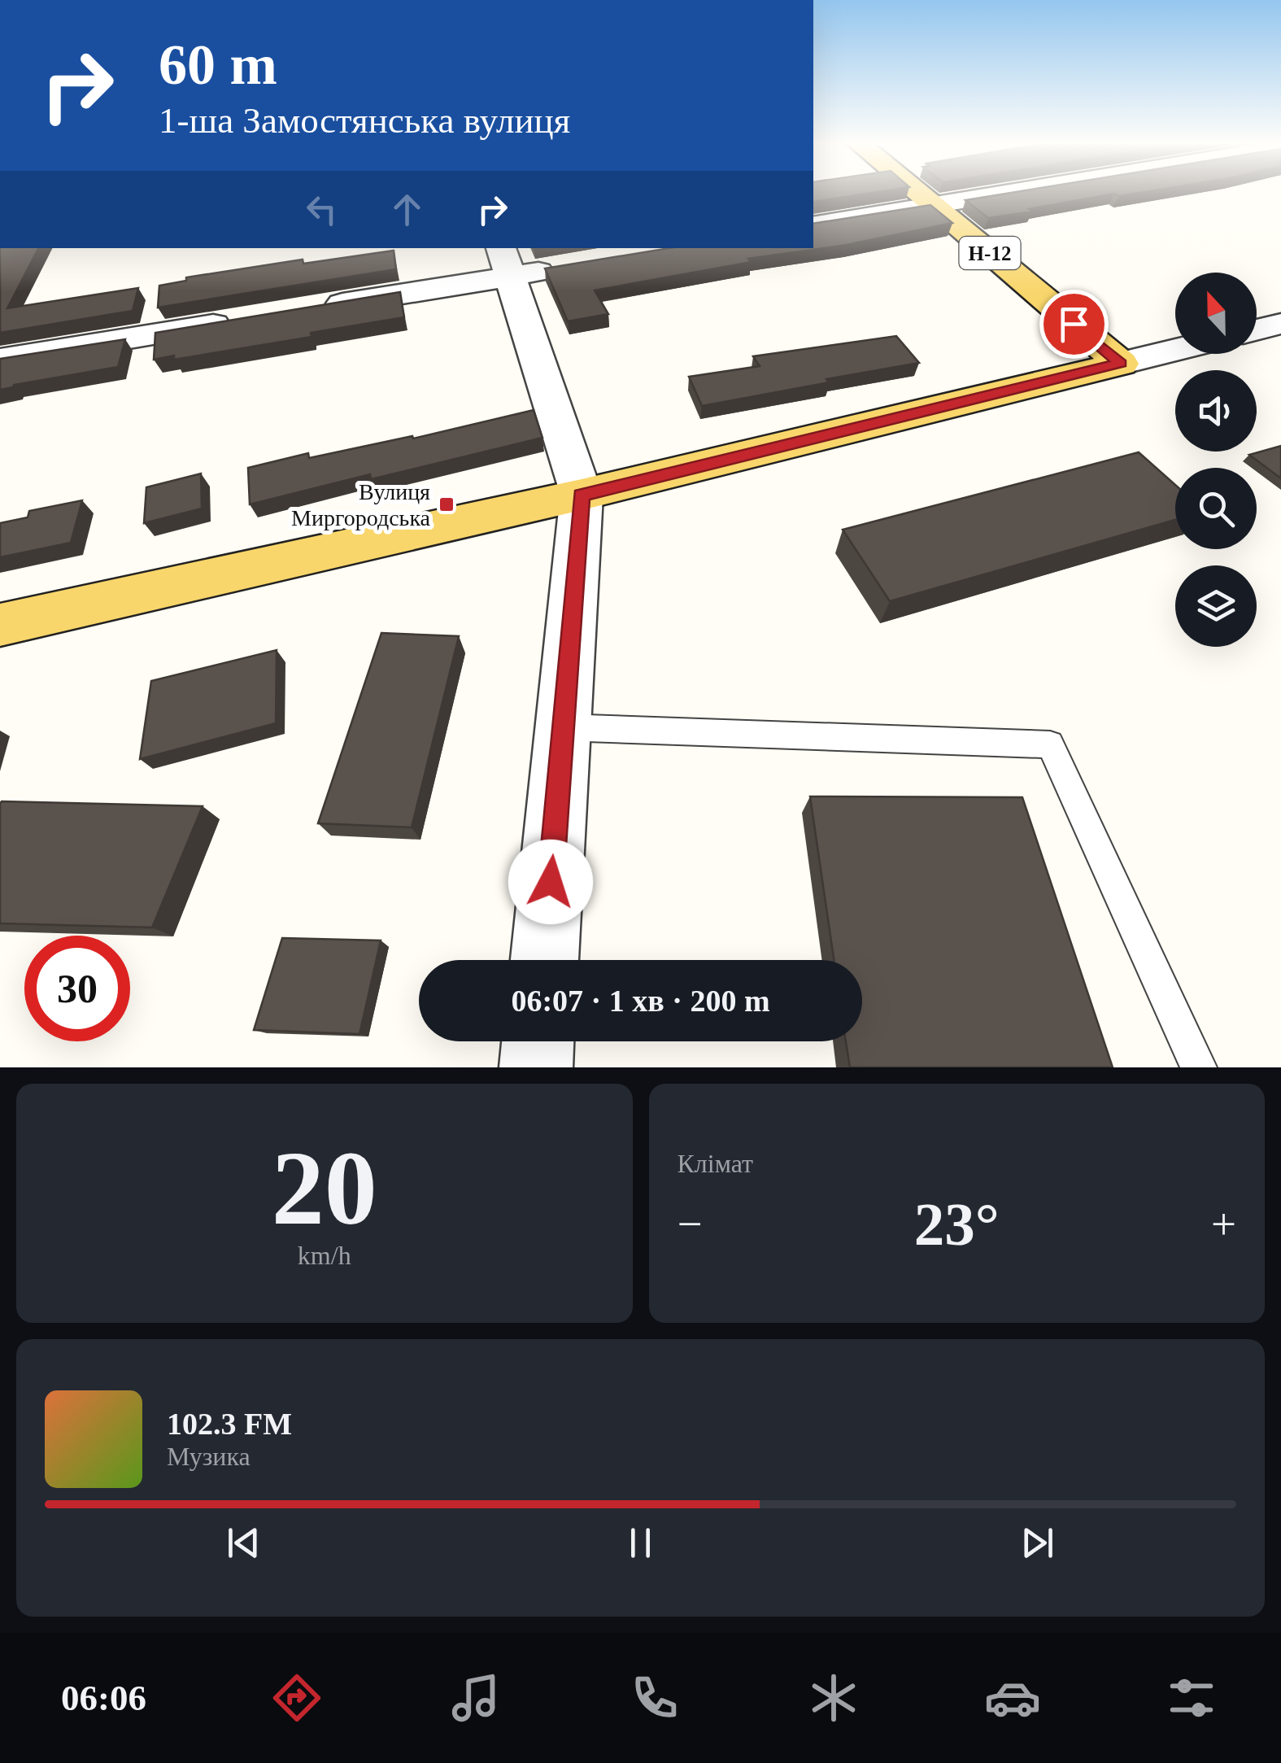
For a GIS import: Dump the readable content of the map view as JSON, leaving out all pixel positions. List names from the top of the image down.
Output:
{
  "streets": {
    "main road": ["Н-12"]
  },
  "places": {
    "transit": ["Вулиця Миргородська"]
  },
  "north": "top",
  "page": {
    "turn": ["60 m", "1-ша Замостянська вулиця"],
    "limit": "30",
    "trip": "06:07 · 1 хв · 200 m",
    "tile": [
      ["20", "km/h"],
      "Клімат"
    ],
    "heat": ["−", "23°", "+"],
    "song": ["102.3 FM", "Музика"],
    "tabs": "06:06"
  }
}
